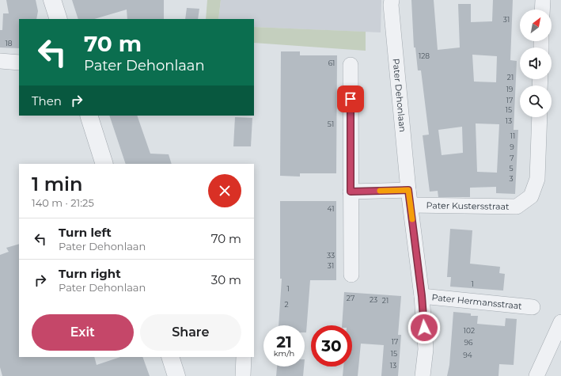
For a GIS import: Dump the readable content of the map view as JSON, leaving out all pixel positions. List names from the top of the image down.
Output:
{
  "streets": {
    "street": ["Pater Dehonlaan", "Pater Kustersstraat", "Pater Hermansstraat"]
  },
  "crossings": [
    ["Pater Dehonlaan", "Pater Kustersstraat"],
    ["Pater Dehonlaan", "Pater Hermansstraat"]
  ],
  "house_numbers": [
    "31",
    "18",
    "128",
    "61",
    "21",
    "19",
    "17",
    "15",
    "13",
    "51",
    "11",
    "9",
    "7",
    "5",
    "3",
    "41",
    "33",
    "31",
    "1",
    "1",
    "27",
    "23",
    "21",
    "2",
    "102",
    "17",
    "96",
    "15",
    "94",
    "13"
  ],
  "north": "top right",
  "page": {
    "turn": ["70 m", "Pater Dehonlaan"],
    "then": "Then",
    "heading": ["1 min", "140 m · 21:25"],
    "list": [
      {
        "name": "Turn left",
        "note": "Pater Dehonlaan",
        "value": "70 m"
      },
      {
        "name": "Turn right",
        "note": "Pater Dehonlaan",
        "value": "30 m"
      }
    ],
    "buttons": ["Exit", "Share"],
    "speed": "21 km/h",
    "limit": "30"
  }
}
